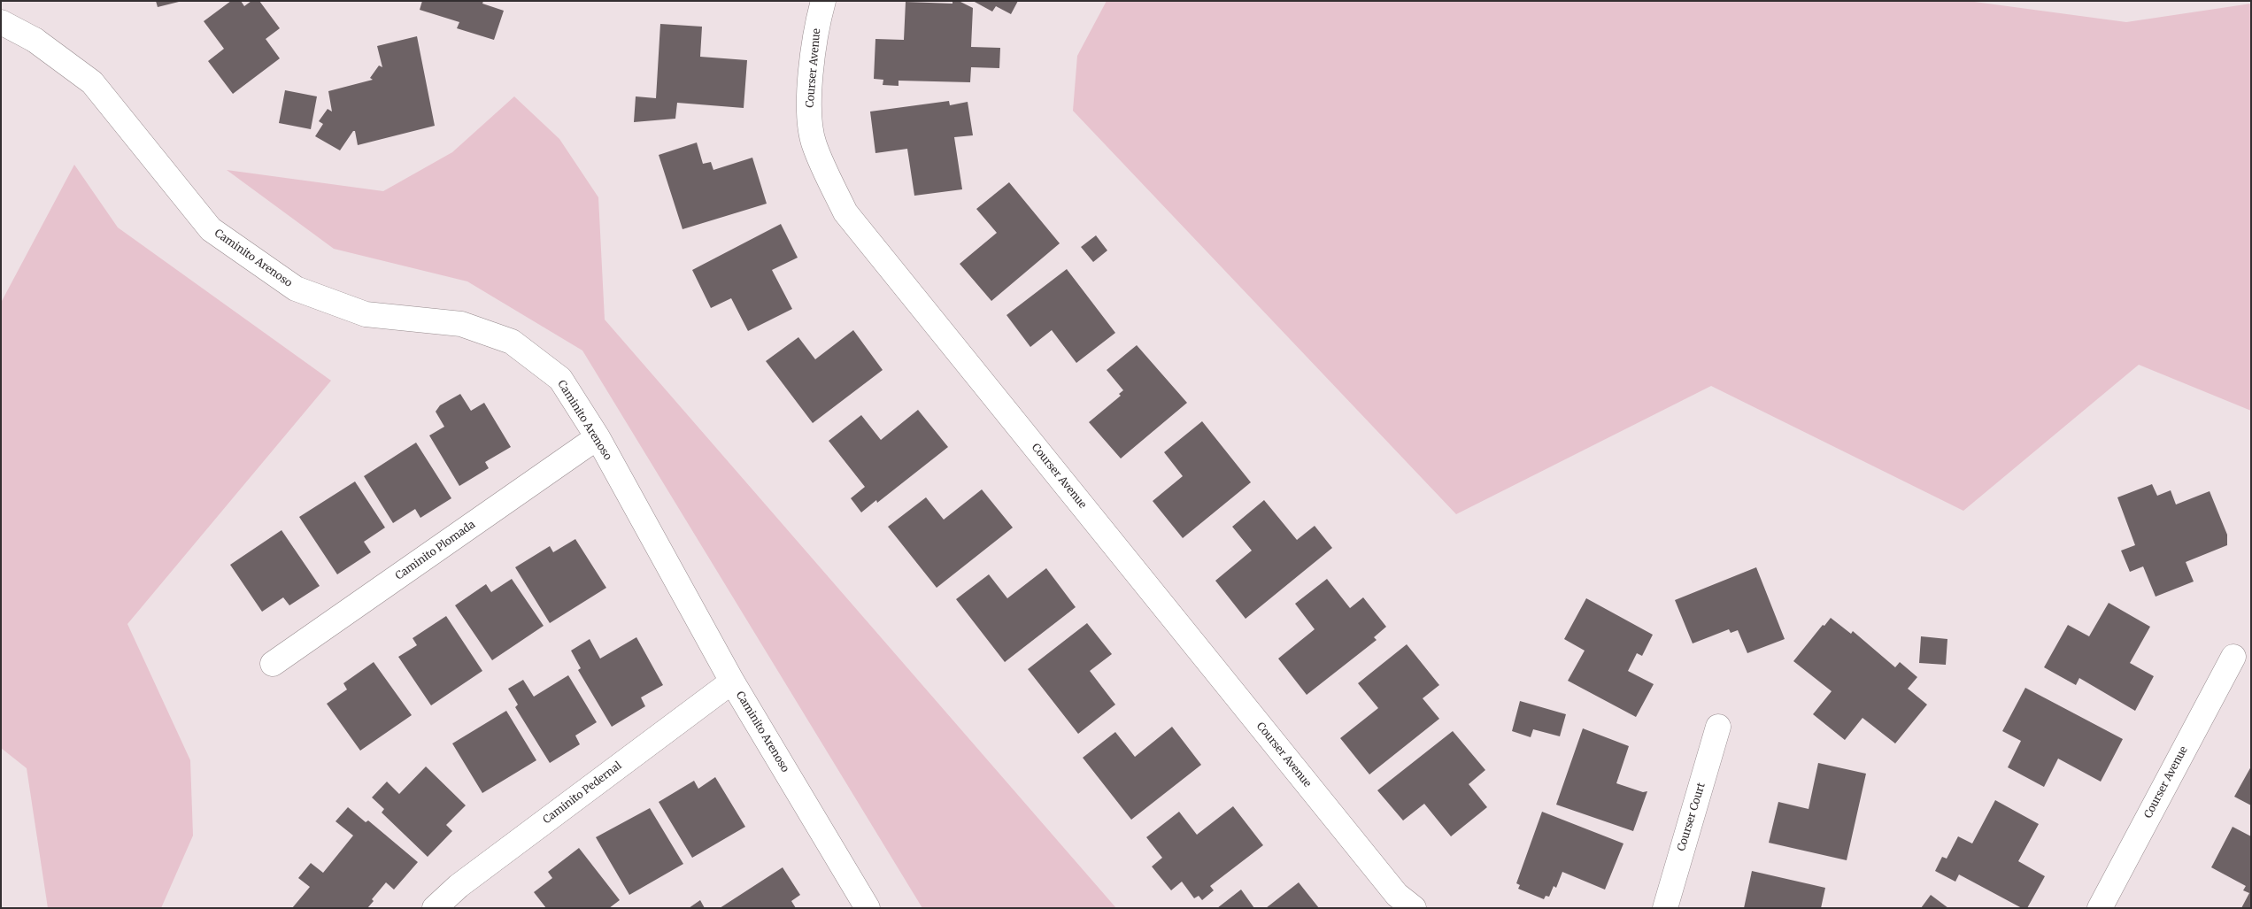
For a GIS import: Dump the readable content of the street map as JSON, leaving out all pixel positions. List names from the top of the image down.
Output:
{
  "streets": {
    "street": [
      "Courser Avenue",
      "Caminito Arenoso",
      "Caminito Plomada",
      "Caminito Pedernal",
      "Courser Court"
    ]
  },
  "crossings": [
    ["Caminito Arenoso", "Caminito Plomada"],
    ["Caminito Arenoso", "Caminito Pedernal"]
  ]
}
